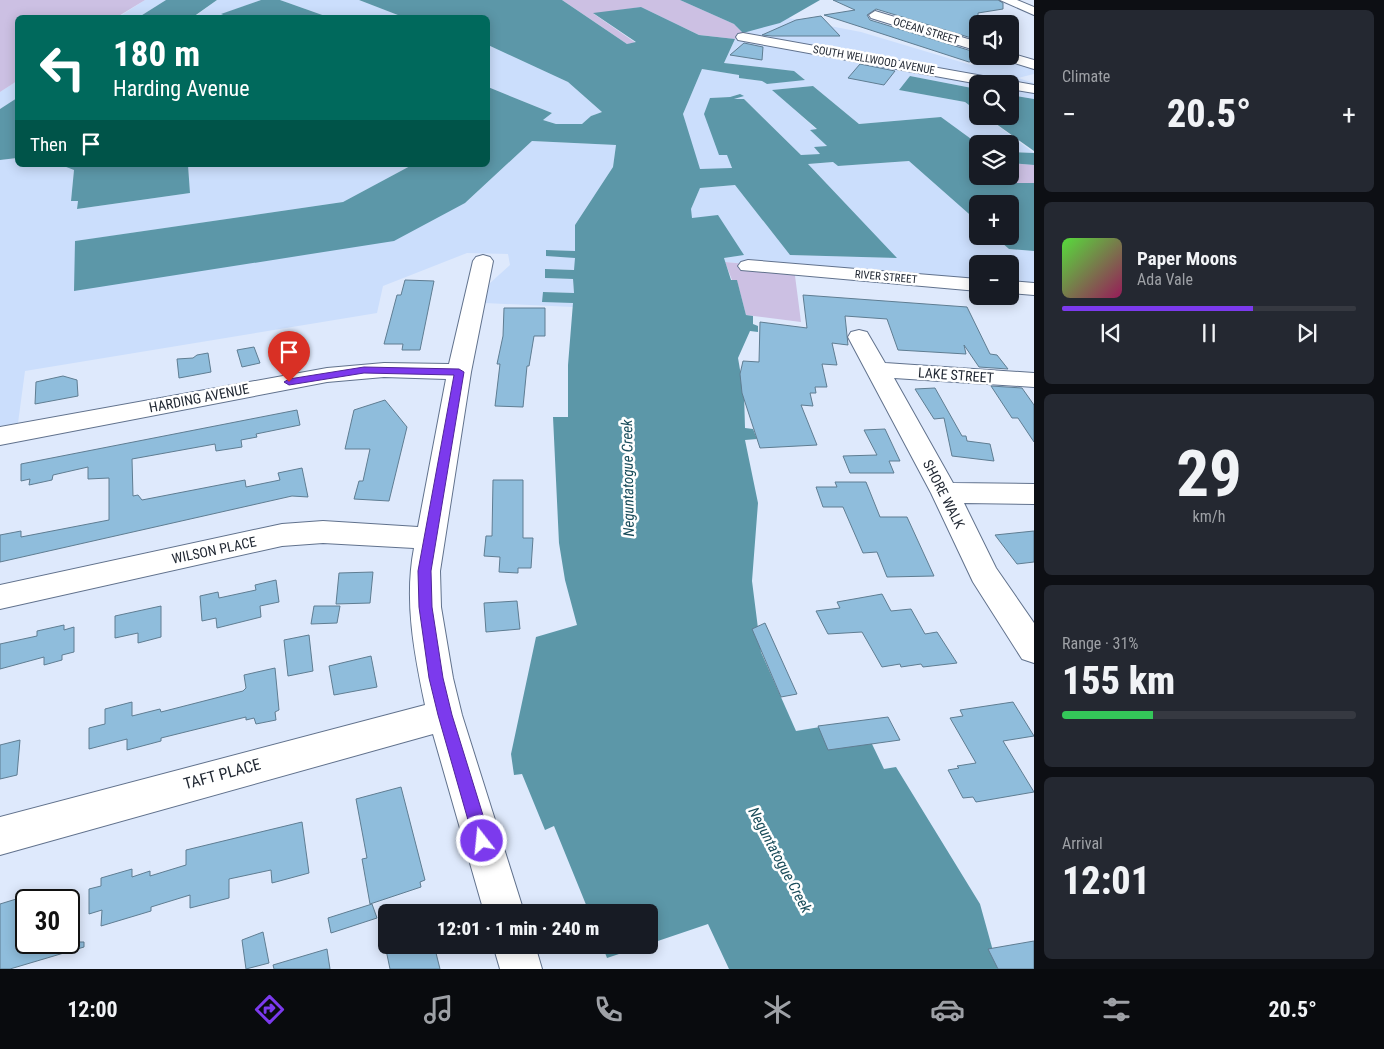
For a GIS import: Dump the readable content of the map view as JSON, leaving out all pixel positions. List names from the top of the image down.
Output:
{
  "streets": {
    "street": [
      "OCEAN STREET",
      "SOUTH WELLWOOD AVENUE",
      "RIVER STREET",
      "LAKE STREET",
      "HARDING AVENUE",
      "SHORE WALK",
      "WILSON PLACE",
      "TAFT PLACE"
    ]
  },
  "crossings": [
    ["LAKE STREET", "SHORE WALK"]
  ],
  "water": ["Neguntatogue Creek"],
  "page": {
    "tile": [
      "Climate",
      ["29", "km/h"],
      ["Range · 31%", "155 km"],
      ["Arrival", "12:01"]
    ],
    "map_buttons": ["+", "−"],
    "turn": ["180 m", "Harding Avenue"],
    "heat": ["−", "20.5°", "+"],
    "then": "Then",
    "song": ["Paper Moons", "Ada Vale"],
    "limit": "30",
    "trip": "12:01 · 1 min · 240 m",
    "tabs": ["12:00", "20.5°"]
  }
}
